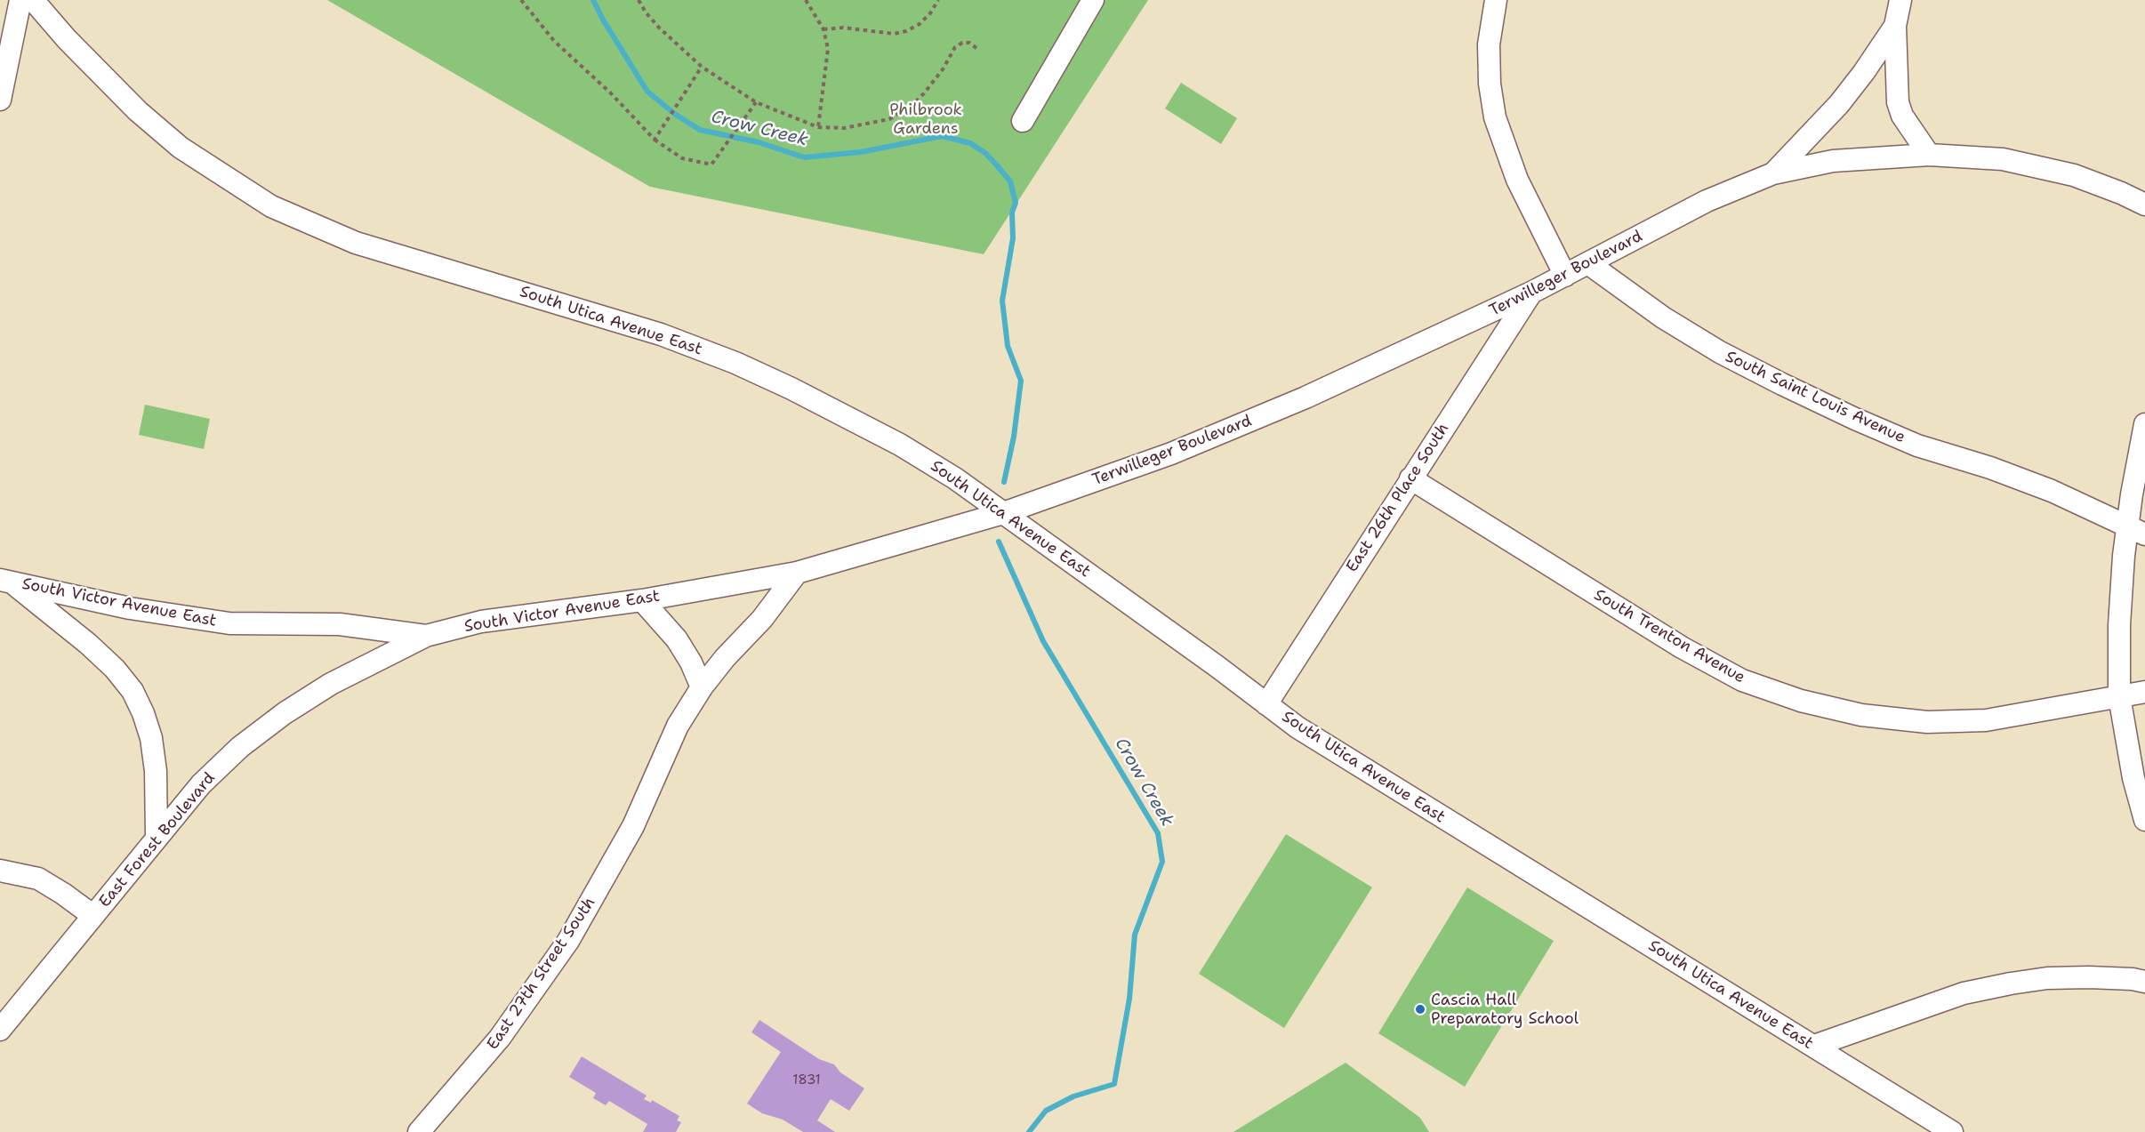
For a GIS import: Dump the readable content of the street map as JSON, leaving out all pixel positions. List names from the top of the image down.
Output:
{
  "streets": {
    "street": [
      "Terwilleger Boulevard",
      "South Utica Avenue East",
      "South Saint Louis Avenue",
      "East 26th Place South",
      "South Victor Avenue East",
      "South Trenton Avenue",
      "East Forest Boulevard",
      "East 27th Street South"
    ]
  },
  "crossings": [
    ["Terwilleger Boulevard", "South Utica Avenue East"],
    ["Terwilleger Boulevard", "South Saint Louis Avenue"],
    ["Terwilleger Boulevard", "East 26th Place South"],
    ["South Utica Avenue East", "East 26th Place South"],
    ["East 26th Place South", "South Trenton Avenue"],
    ["South Victor Avenue East", "East Forest Boulevard"],
    ["South Victor Avenue East", "East 27th Street South"]
  ],
  "water": ["Crow Creek"],
  "parks": ["Philbrook Gardens"],
  "places": ["Cascia Hall Preparatory School"],
  "house_numbers": ["1831"]
}
